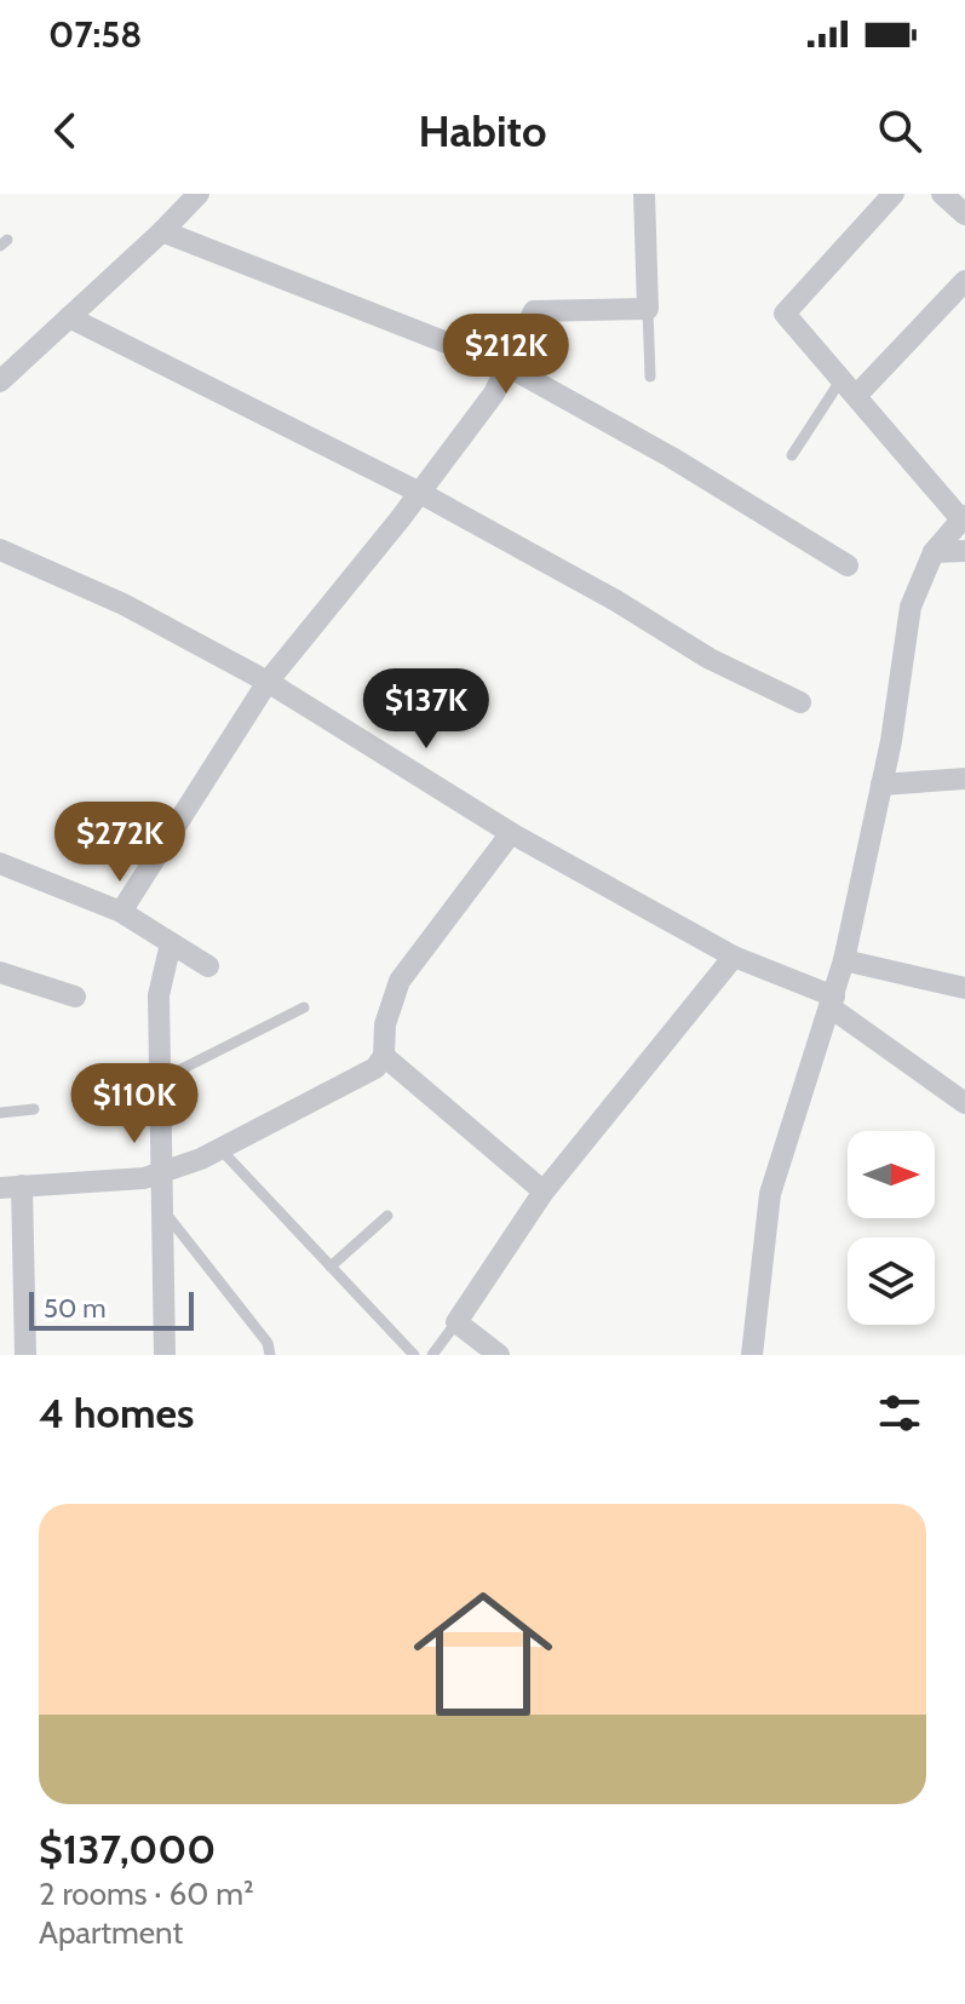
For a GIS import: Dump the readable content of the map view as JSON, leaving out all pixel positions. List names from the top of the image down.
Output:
{
  "scale_bar": "50 m",
  "north": "right",
  "page": {
    "status": "07:58",
    "header": "Habito",
    "price": [
      "$212K",
      "$137K",
      "$272K",
      "$110K"
    ],
    "scale": "50 m",
    "heading": "4 homes",
    "list": [
      {
        "name": "$137,000",
        "note": "2 rooms · 60 m² · Apartment"
      }
    ]
  }
}
